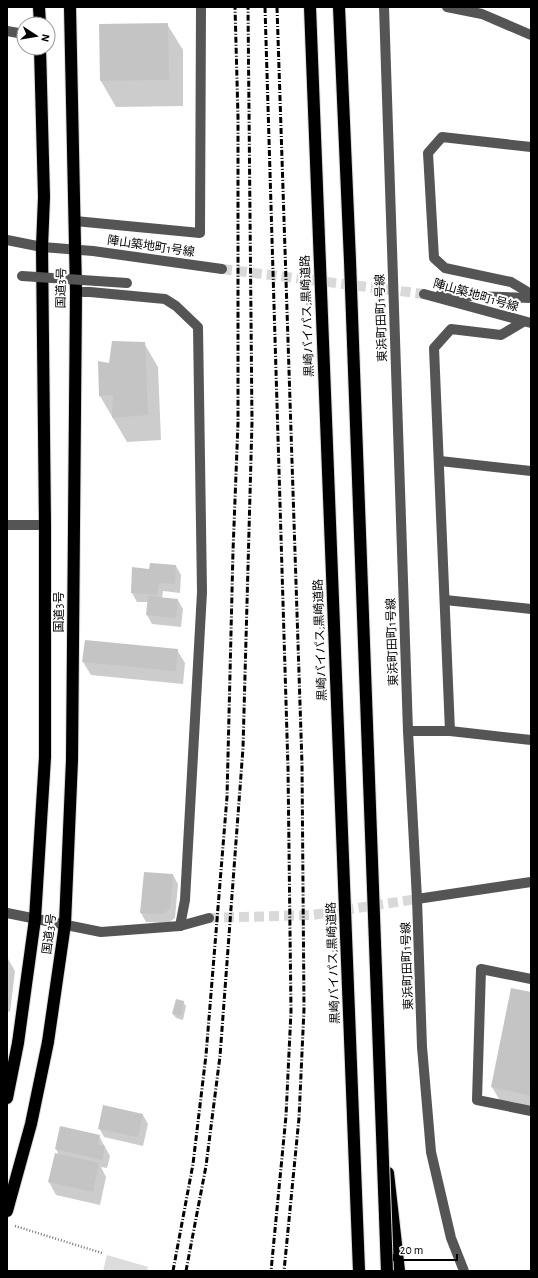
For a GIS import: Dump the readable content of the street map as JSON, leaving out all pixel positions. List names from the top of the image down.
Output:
{
  "streets": {
    "highway": ["国道3号", "黒崎バイパス;黒崎道路"],
    "street": ["陣山築地町1号線", "東浜町田町1号線"]
  },
  "crossings": [
    ["陣山築地町1号線", "国道3号"]
  ],
  "scale_bar": "20 m",
  "north": "right"
}
